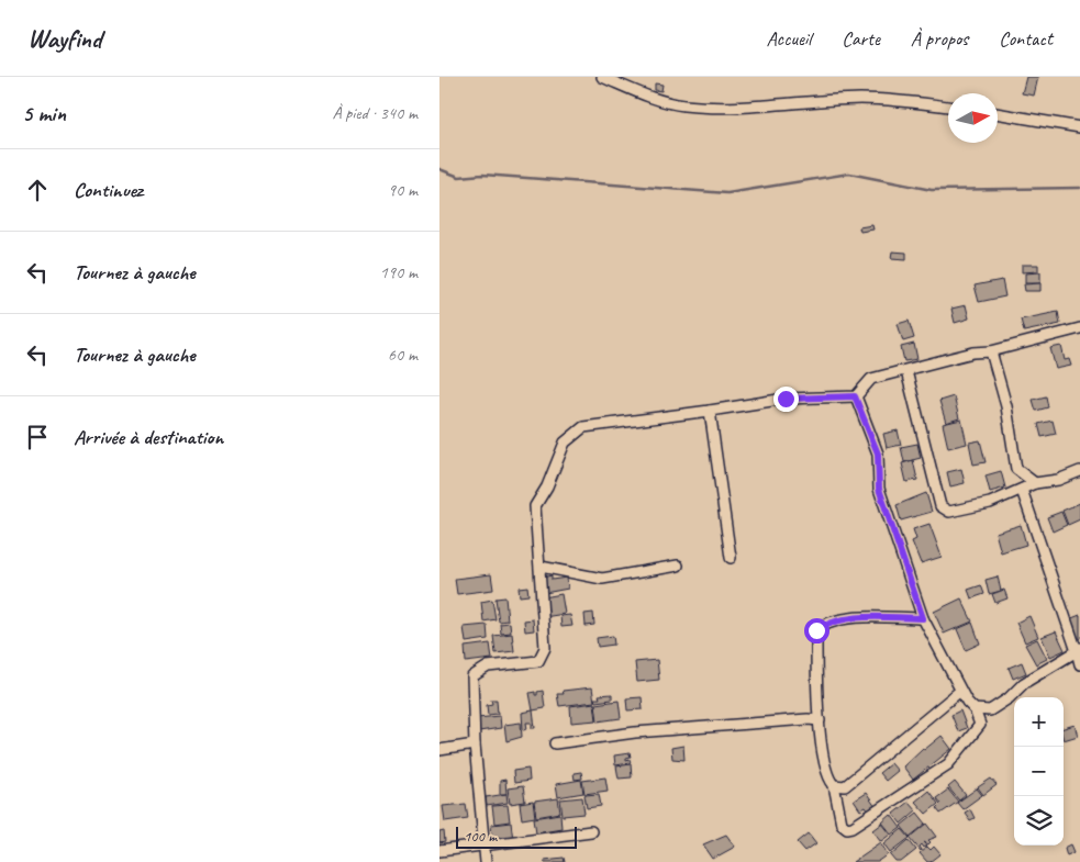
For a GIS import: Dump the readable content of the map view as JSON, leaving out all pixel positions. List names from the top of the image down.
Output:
{
  "scale_bar": "100 m",
  "north": "right",
  "page": {
    "header": "Wayfind",
    "nav": [
      "Accueil",
      "Carte",
      "À propos",
      "Contact"
    ],
    "heading": ["5 min", "À pied · 340 m"],
    "list": [
      ["Continuez", "90 m"],
      ["Tournez à gauche", "190 m"],
      ["Tournez à gauche", "60 m"],
      "Arrivée à destination"
    ],
    "map_buttons": ["+", "−"],
    "scale": "100 m"
  }
}
